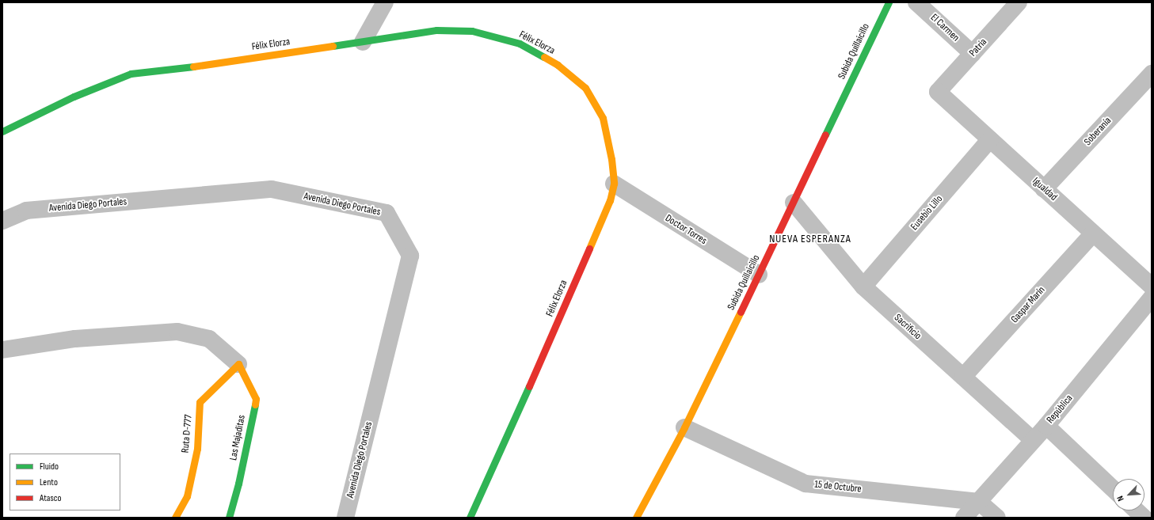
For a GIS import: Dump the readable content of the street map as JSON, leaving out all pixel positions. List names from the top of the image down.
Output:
{
  "streets": {
    "street": [
      "El Carmen",
      "Félix Elorza",
      "Patria",
      "Subida Quillaicillo",
      "Soberanía",
      "Igualdad",
      "Avenida Diego Portales",
      "Eusebio Lillo",
      "Doctor Torres",
      "Gaspar Marín",
      "Sacrificio",
      "República",
      "Ruta D-777",
      "Las Majaditas",
      "15 de Octubre"
    ]
  },
  "crossings": [
    ["El Carmen", "Patria"],
    ["Félix Elorza", "Doctor Torres"],
    ["Patria", "Igualdad"],
    ["Subida Quillaicillo", "Doctor Torres"],
    ["Subida Quillaicillo", "Sacrificio"],
    ["Subida Quillaicillo", "15 de Octubre"],
    ["Soberanía", "Igualdad"],
    ["Igualdad", "Eusebio Lillo"],
    ["Igualdad", "Gaspar Marín"],
    ["Eusebio Lillo", "Sacrificio"],
    ["Gaspar Marín", "Sacrificio"],
    ["Sacrificio", "República"],
    ["República", "15 de Octubre"],
    ["Ruta D-777", "Las Majaditas"]
  ],
  "districts": ["NUEVA ESPERANZA"],
  "legend": ["Fluido", "Lento", "Atasco"],
  "north": "bottom left"
}
